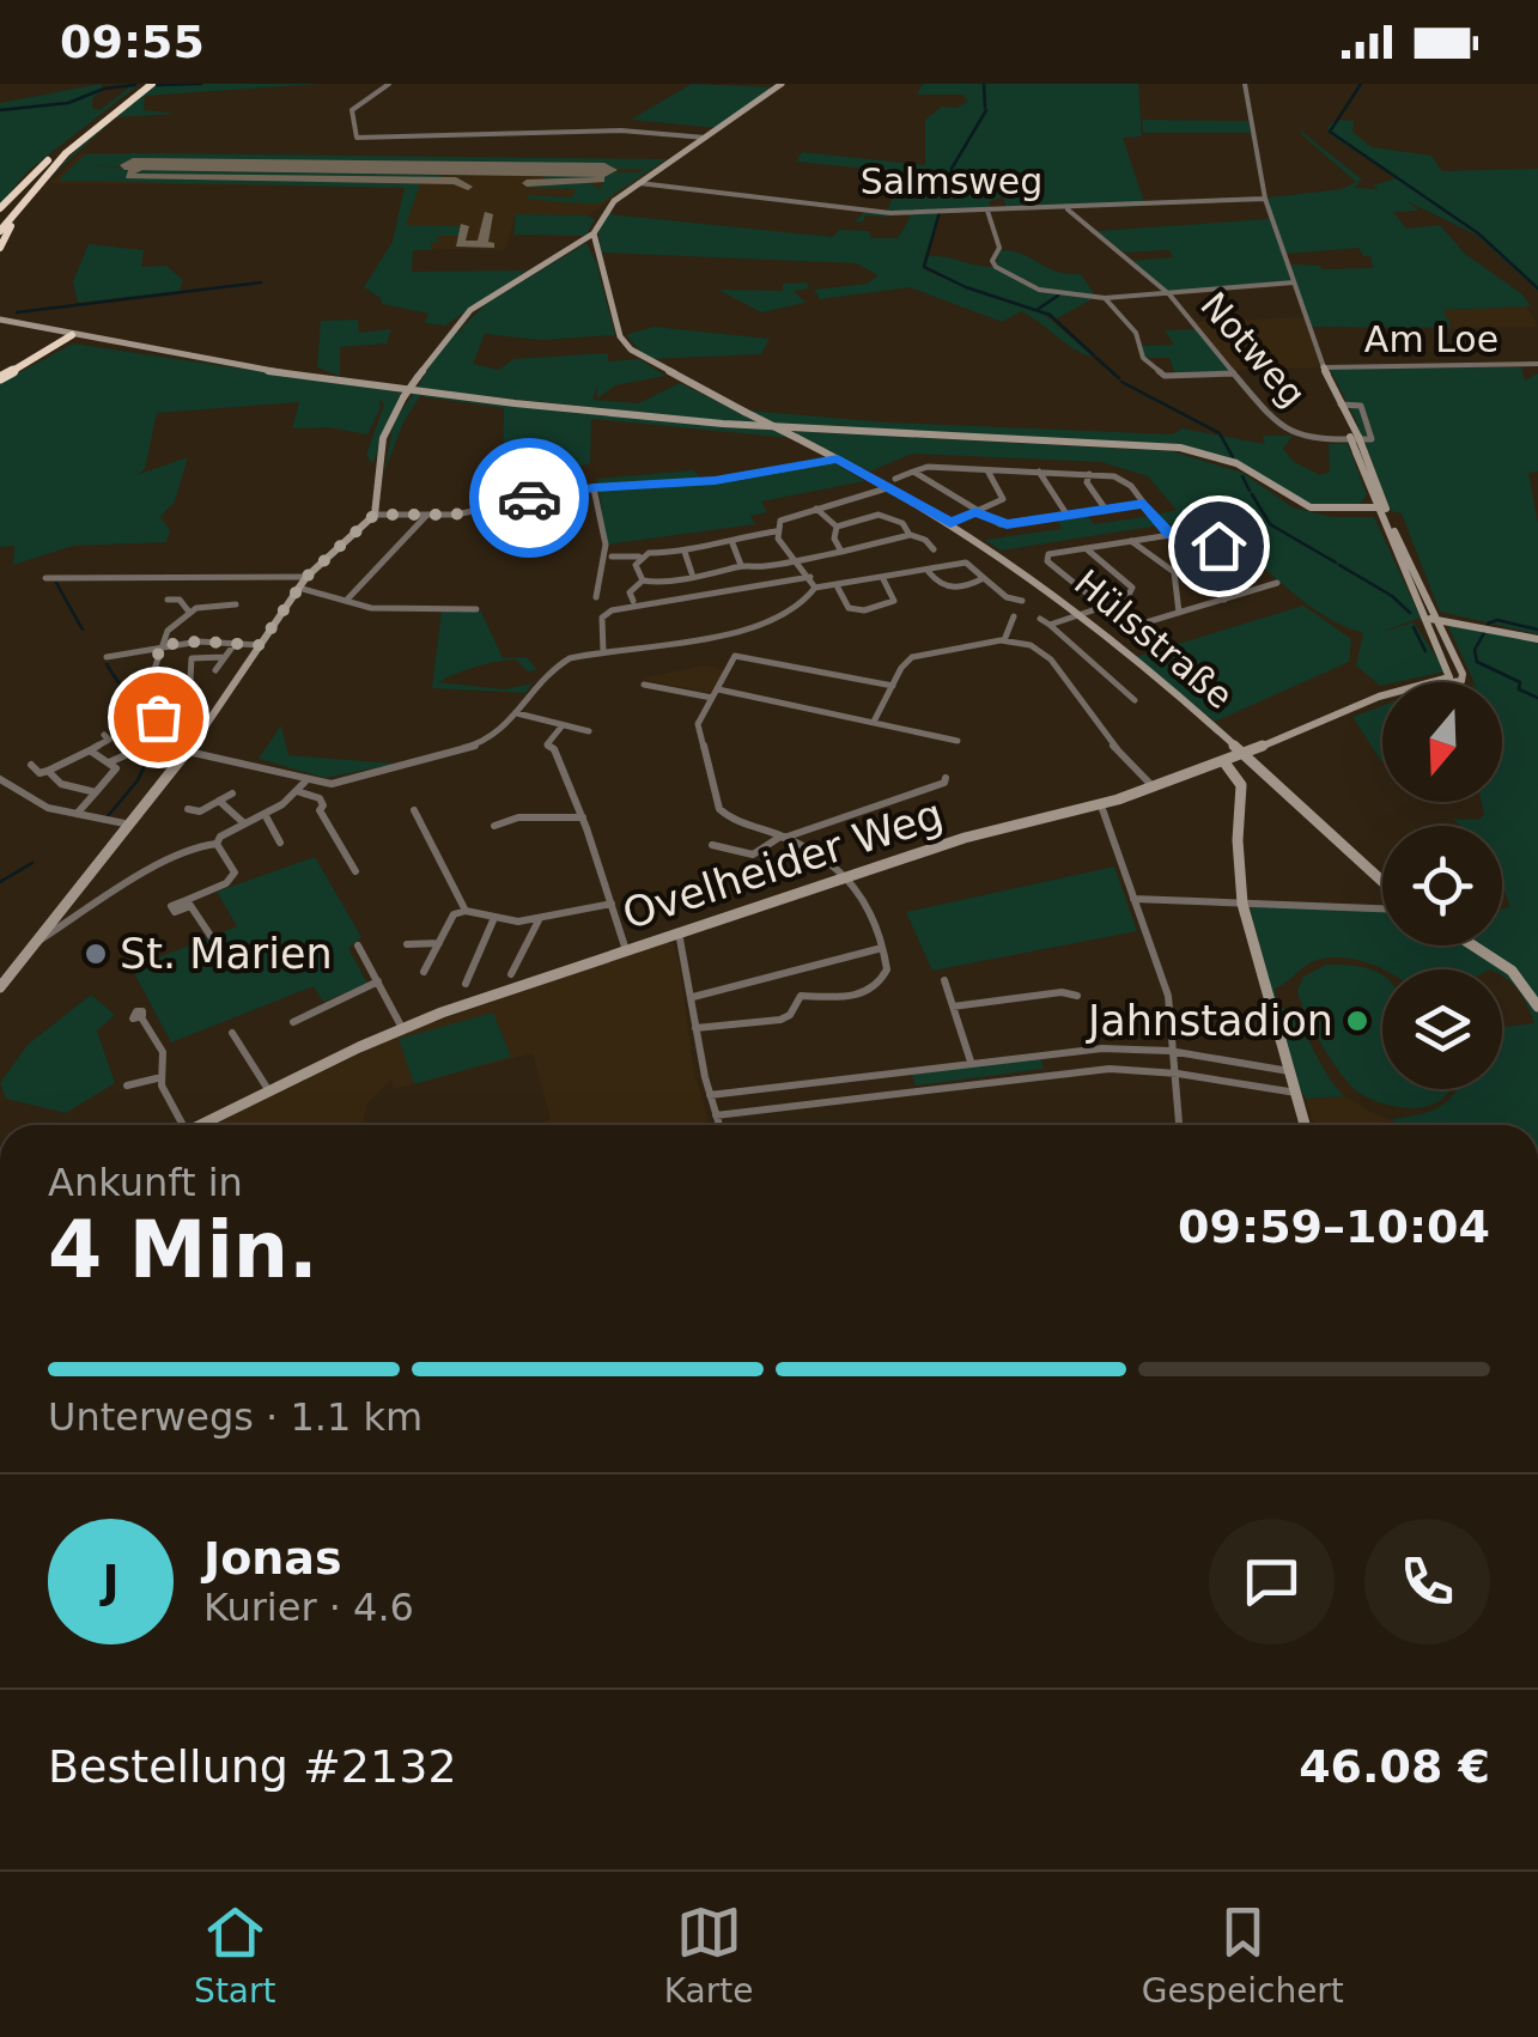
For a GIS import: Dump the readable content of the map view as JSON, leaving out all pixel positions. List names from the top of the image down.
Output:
{
  "streets": {
    "street": [
      "Salmsweg",
      "Am Loe",
      "Notweg",
      "Hülsstraße",
      "Ovelheider Weg"
    ]
  },
  "crossings": [
    ["Salmsweg", "Notweg"],
    ["Hülsstraße", "Ovelheider Weg"]
  ],
  "places": ["St. Marien", "Jahnstadion"],
  "north": "bottom",
  "page": {
    "status": "09:55",
    "heading": ["4 Min.", "Ankunft in", "09:59–10:04"],
    "panel": [
      "Jonas",
      "Kurier · 4.6",
      "Bestellung #2132",
      "46.08 €"
    ],
    "bar": "Unterwegs · 1.1 km",
    "round": "J",
    "tabs": ["Start", "Karte", "Gespeichert"]
  }
}
